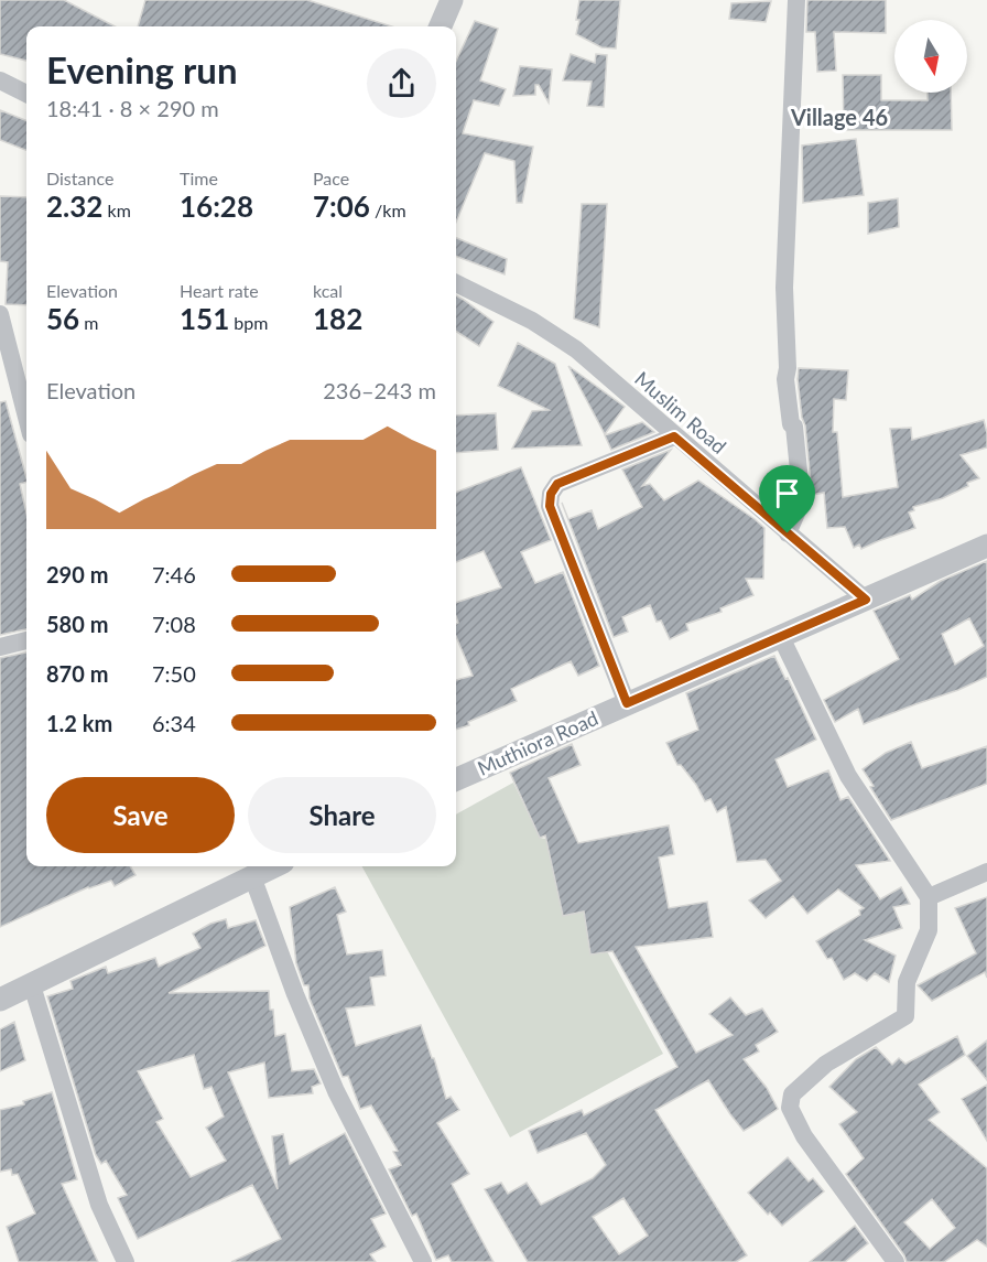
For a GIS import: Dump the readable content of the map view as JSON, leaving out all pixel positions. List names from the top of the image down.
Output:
{
  "streets": {
    "street": ["Muslim Road", "Muthiora Road"]
  },
  "crossings": [
    ["Muslim Road", "Muthiora Road"]
  ],
  "districts": ["Village 46"],
  "north": "bottom",
  "page": {
    "heading": ["Evening run", "18:41 · 8 × 290 m"],
    "stats": [
      ["Distance", "2.32 km"],
      ["Time", "16:28"],
      ["Pace", "7:06 /km"],
      ["Elevation", "56 m"],
      ["Heart rate", "151 bpm"],
      ["kcal", "182"]
    ],
    "chart": ["Elevation", "236–243 m"],
    "list": [
      {
        "name": "290 m",
        "note": "7:46"
      },
      {
        "name": "580 m",
        "note": "7:08"
      },
      {
        "name": "870 m",
        "note": "7:50"
      },
      {
        "name": "1.2 km",
        "note": "6:34"
      }
    ],
    "buttons": ["Save", "Share"]
  }
}
